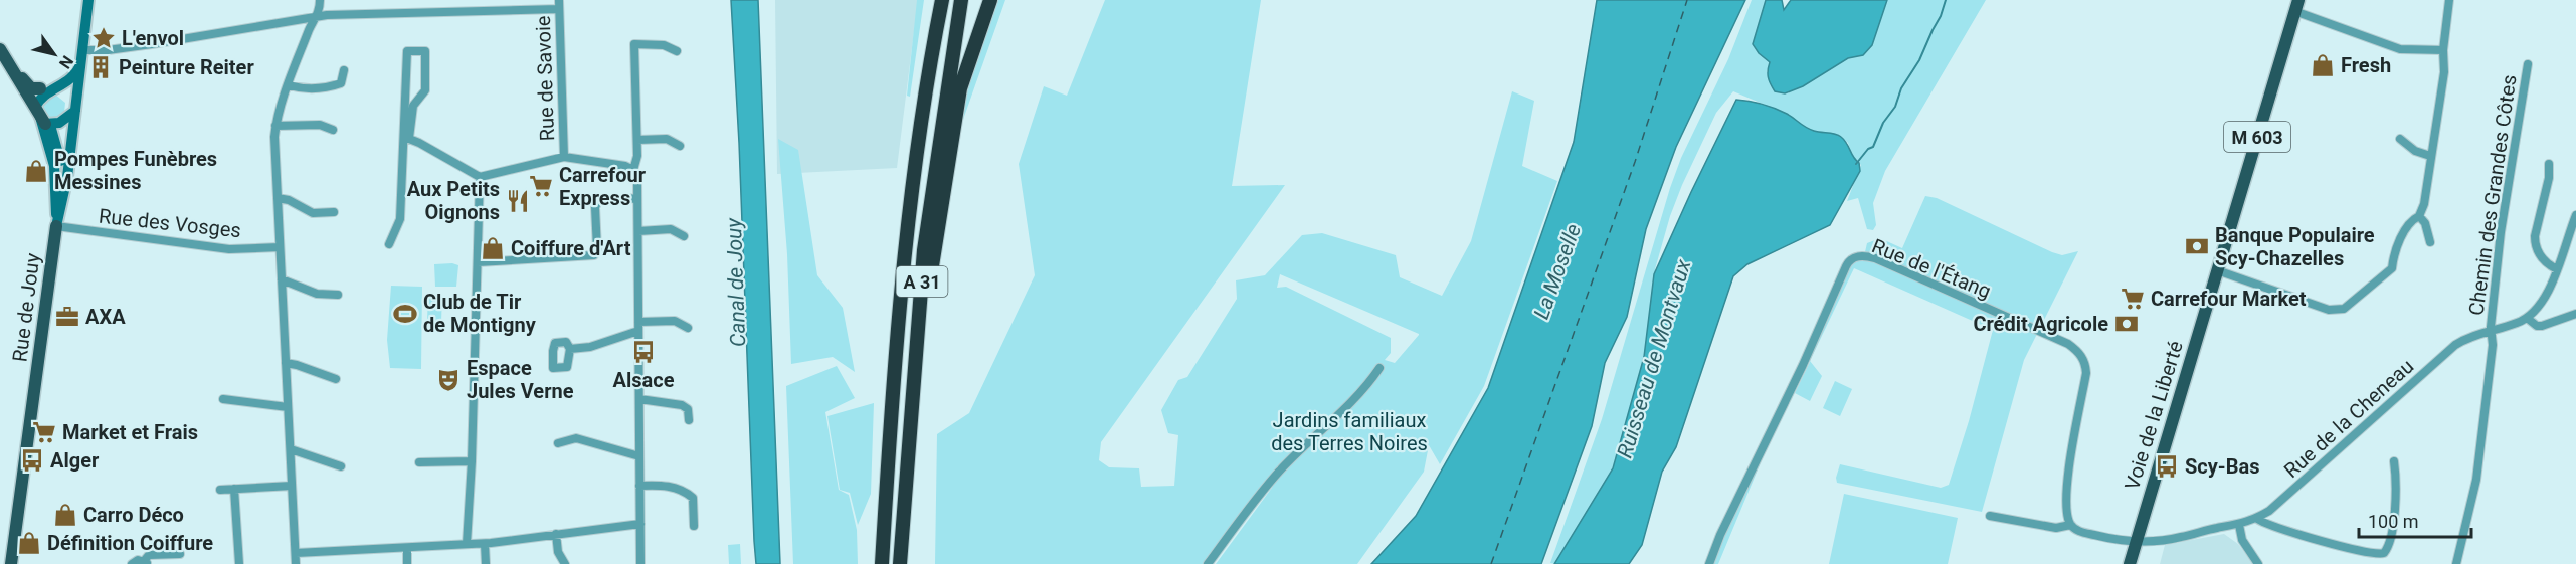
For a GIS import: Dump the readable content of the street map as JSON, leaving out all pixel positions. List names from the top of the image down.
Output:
{
  "streets": {
    "highway": ["A 31"],
    "main road": ["M 603", "Rue de Jouy", "Voie de la Liberté"],
    "street": [
      "Rue de Savoie",
      "Chemin des Grandes Côtes",
      "Rue des Vosges",
      "Rue de l'Étang",
      "Rue de la Cheneau"
    ]
  },
  "crossings": [
    ["Chemin des Grandes Côtes", "Rue de la Cheneau"],
    ["Rue des Vosges", "Rue de Jouy"],
    ["Rue de l'Étang", "Rue de la Cheneau"],
    ["Voie de la Liberté", "Rue de la Cheneau"]
  ],
  "water": ["La Moselle", "Canal de Jouy", "Ruisseau de Montvaux"],
  "parks": ["Jardins familiaux des Terres Noires"],
  "places": {
    "place": ["L'envol"],
    "shop": [
      "Fresh",
      "Pompes Funèbres Messines",
      "Coiffure d'Art",
      "Carro Déco",
      "Définition Coiffure"
    ],
    "building": ["Peinture Reiter"],
    "supermarket": ["Carrefour Express", "Carrefour Market", "Market et Frais"],
    "restaurant": ["Aux Petits Oignons"],
    "bank": ["Banque Populaire Scy-Chazelles", "Crédit Agricole"],
    "sports": ["Club de Tir de Montigny"],
    "office": ["AXA"],
    "bus stop": ["Alsace", "Alger", "Scy-Bas"],
    "theatre": ["Espace Jules Verne"]
  },
  "scale_bar": "100 m",
  "north": "bottom right"
}
